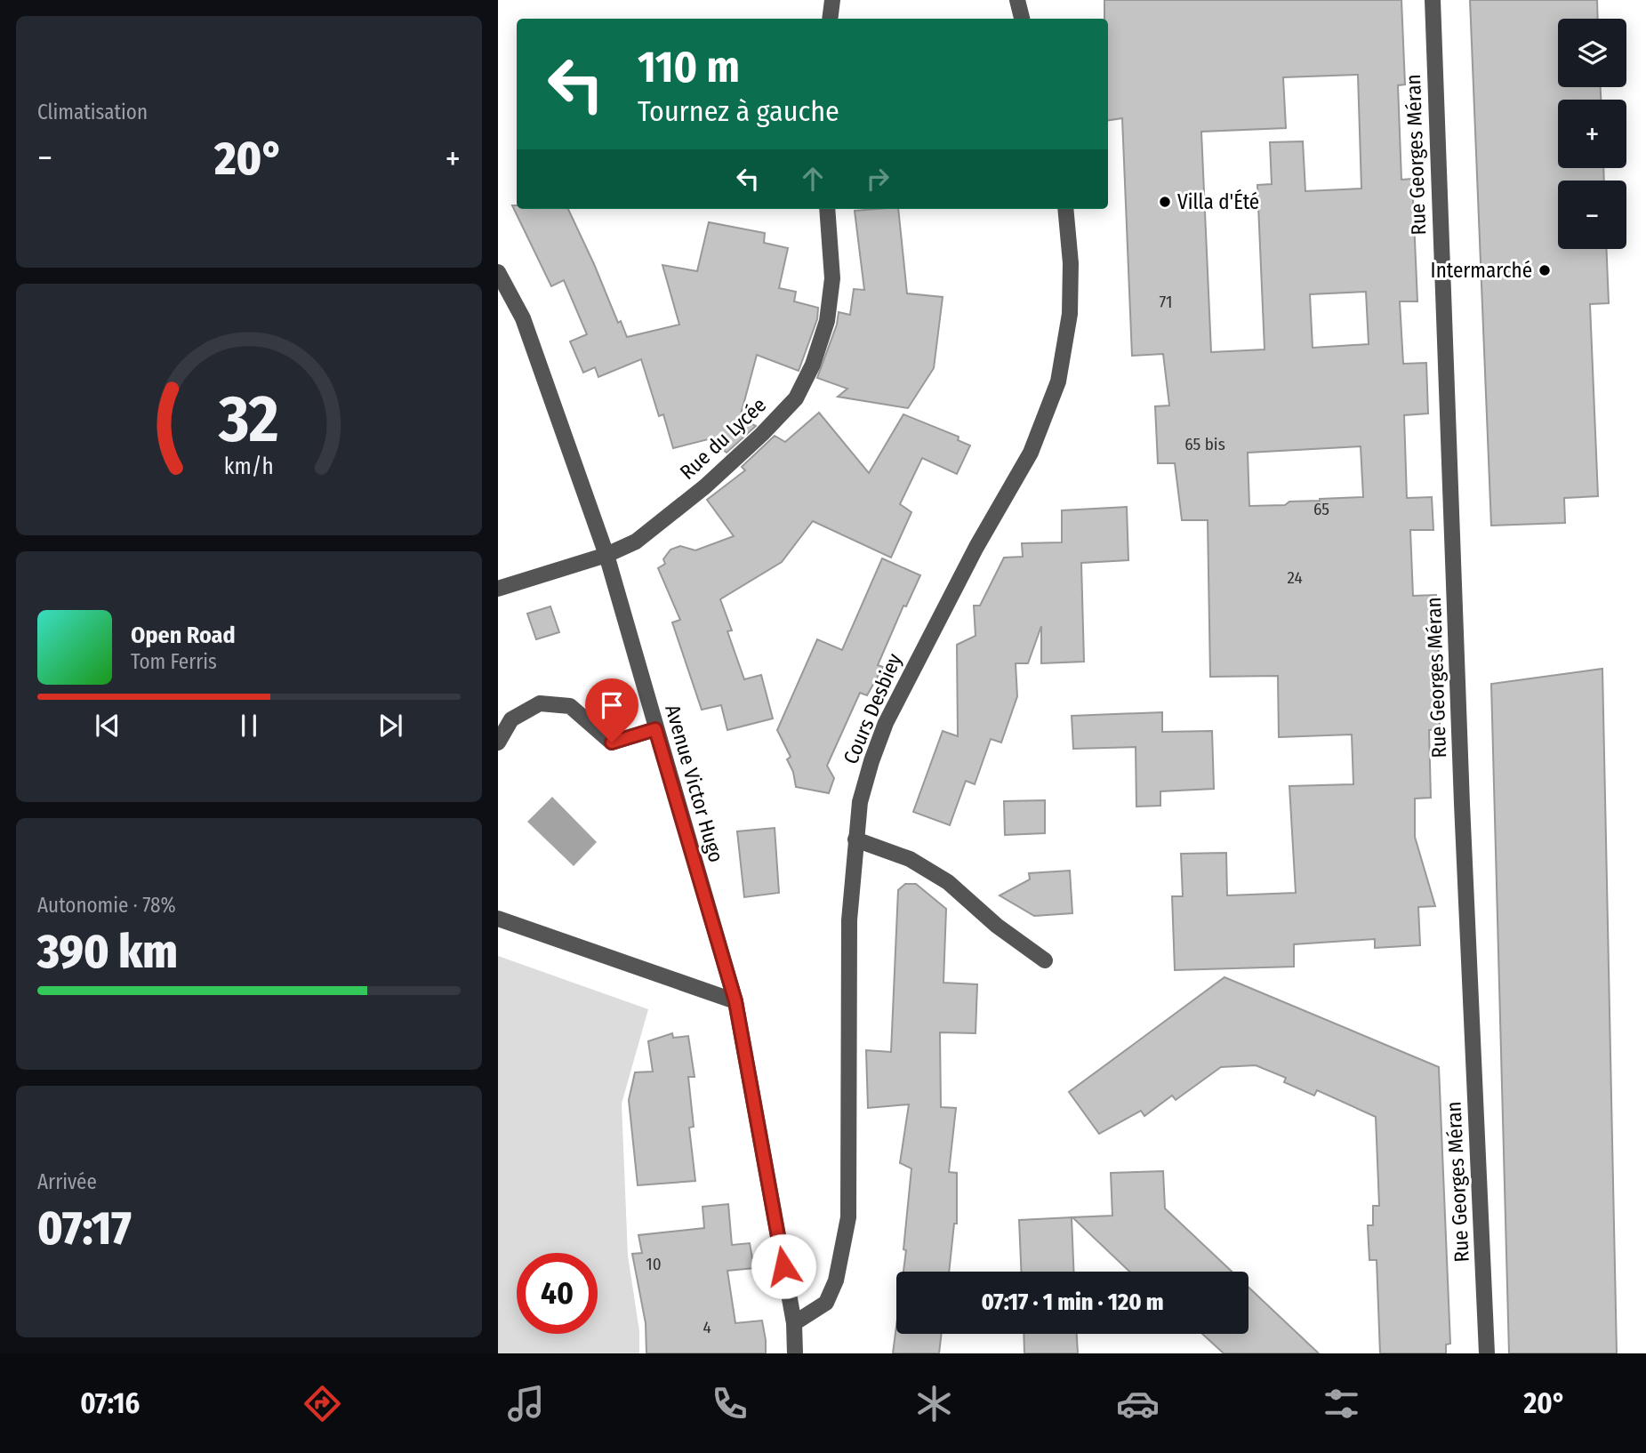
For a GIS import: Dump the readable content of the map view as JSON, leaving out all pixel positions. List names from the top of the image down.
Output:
{
  "streets": {
    "street": [
      "Rue Georges Méran",
      "Rue du Lycée",
      "Cours Desbiey",
      "Avenue Victor Hugo"
    ]
  },
  "crossings": [
    ["Rue du Lycée", "Avenue Victor Hugo"],
    ["Cours Desbiey", "Avenue Victor Hugo"]
  ],
  "places": ["Villa d'Été", "Intermarché"],
  "house_numbers": [
    "71",
    "65 bis",
    "65",
    "24",
    "10",
    "4"
  ],
  "page": {
    "tile": [
      "Climatisation",
      ["Autonomie · 78%", "390 km"],
      ["Arrivée", "07:17"]
    ],
    "map_buttons": ["+", "−"],
    "turn": ["110 m", "Tournez à gauche"],
    "heat": ["−", "20°", "+"],
    "song": ["Open Road", "Tom Ferris"],
    "limit": "40",
    "trip": "07:17 · 1 min · 120 m",
    "tabs": ["07:16", "20°"],
    "gauge": ["32", "km/h"]
  }
}
